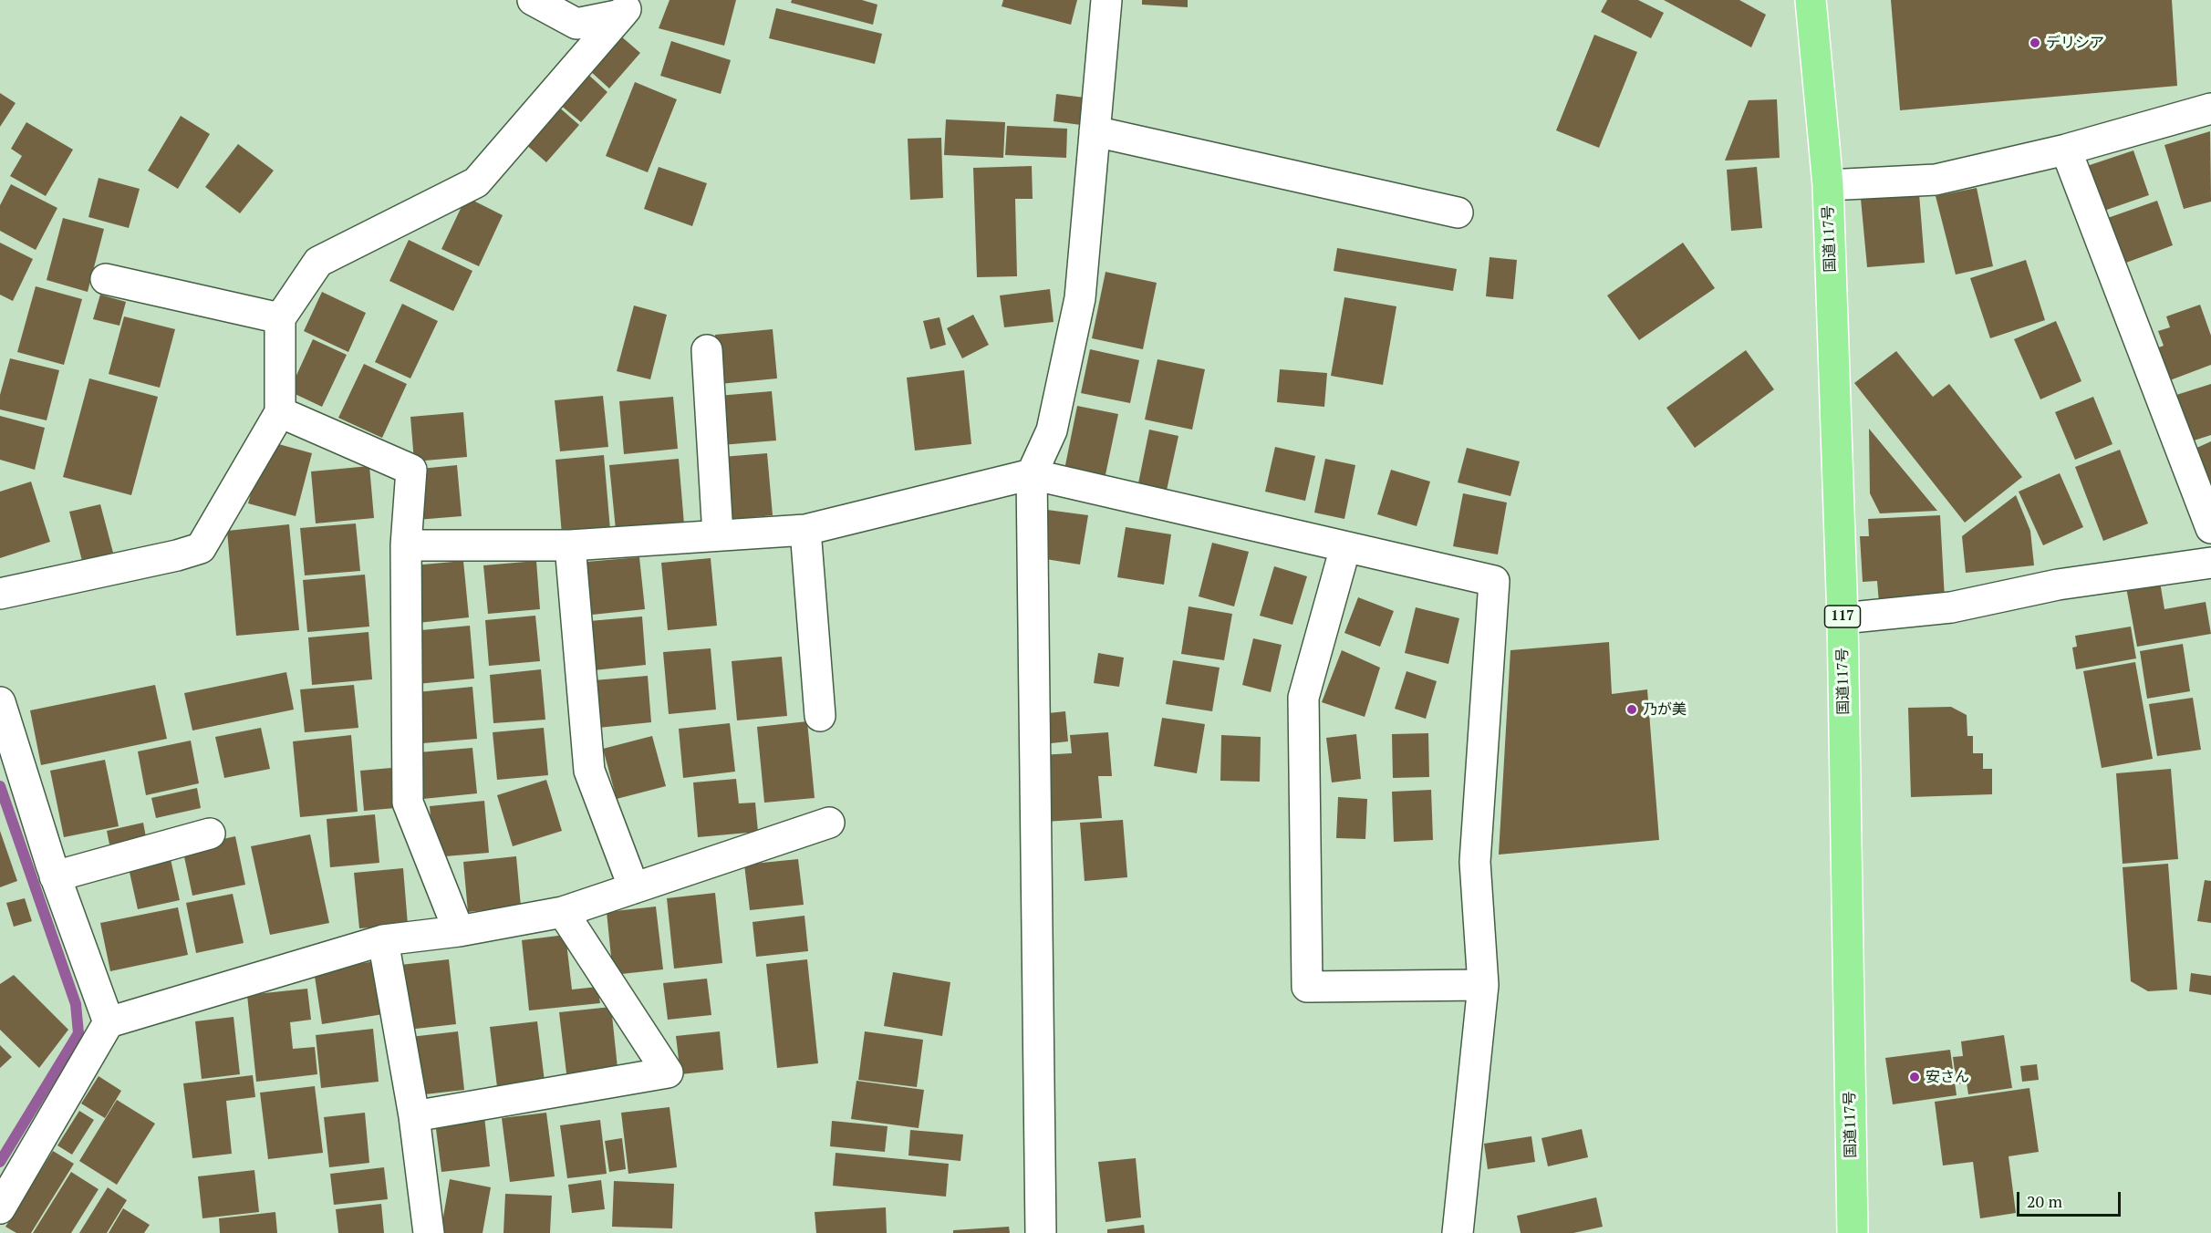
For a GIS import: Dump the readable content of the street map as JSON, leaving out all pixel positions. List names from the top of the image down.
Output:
{
  "streets": {
    "highway": ["国道117号", "117"]
  },
  "places": ["デリシア", "乃が美", "安さん"],
  "scale_bar": "20 m"
}
